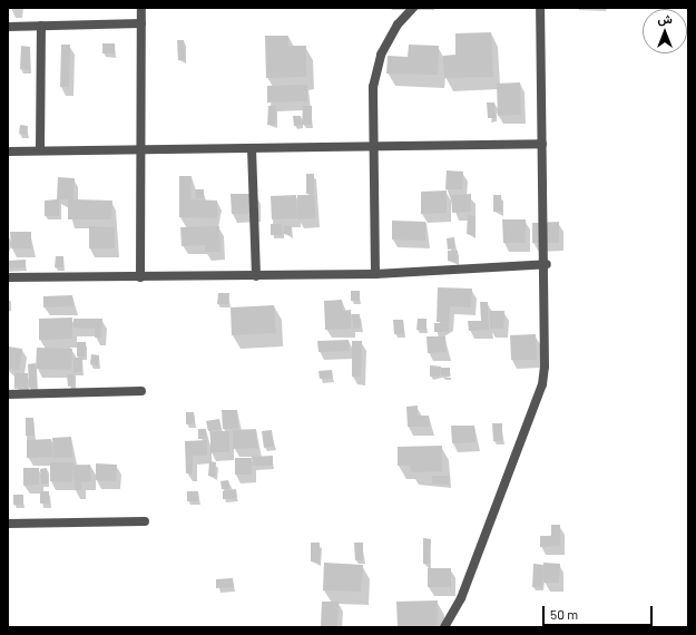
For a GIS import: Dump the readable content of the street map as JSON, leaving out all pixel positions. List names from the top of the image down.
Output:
{
  "scale_bar": "50 m",
  "north": "top"
}
